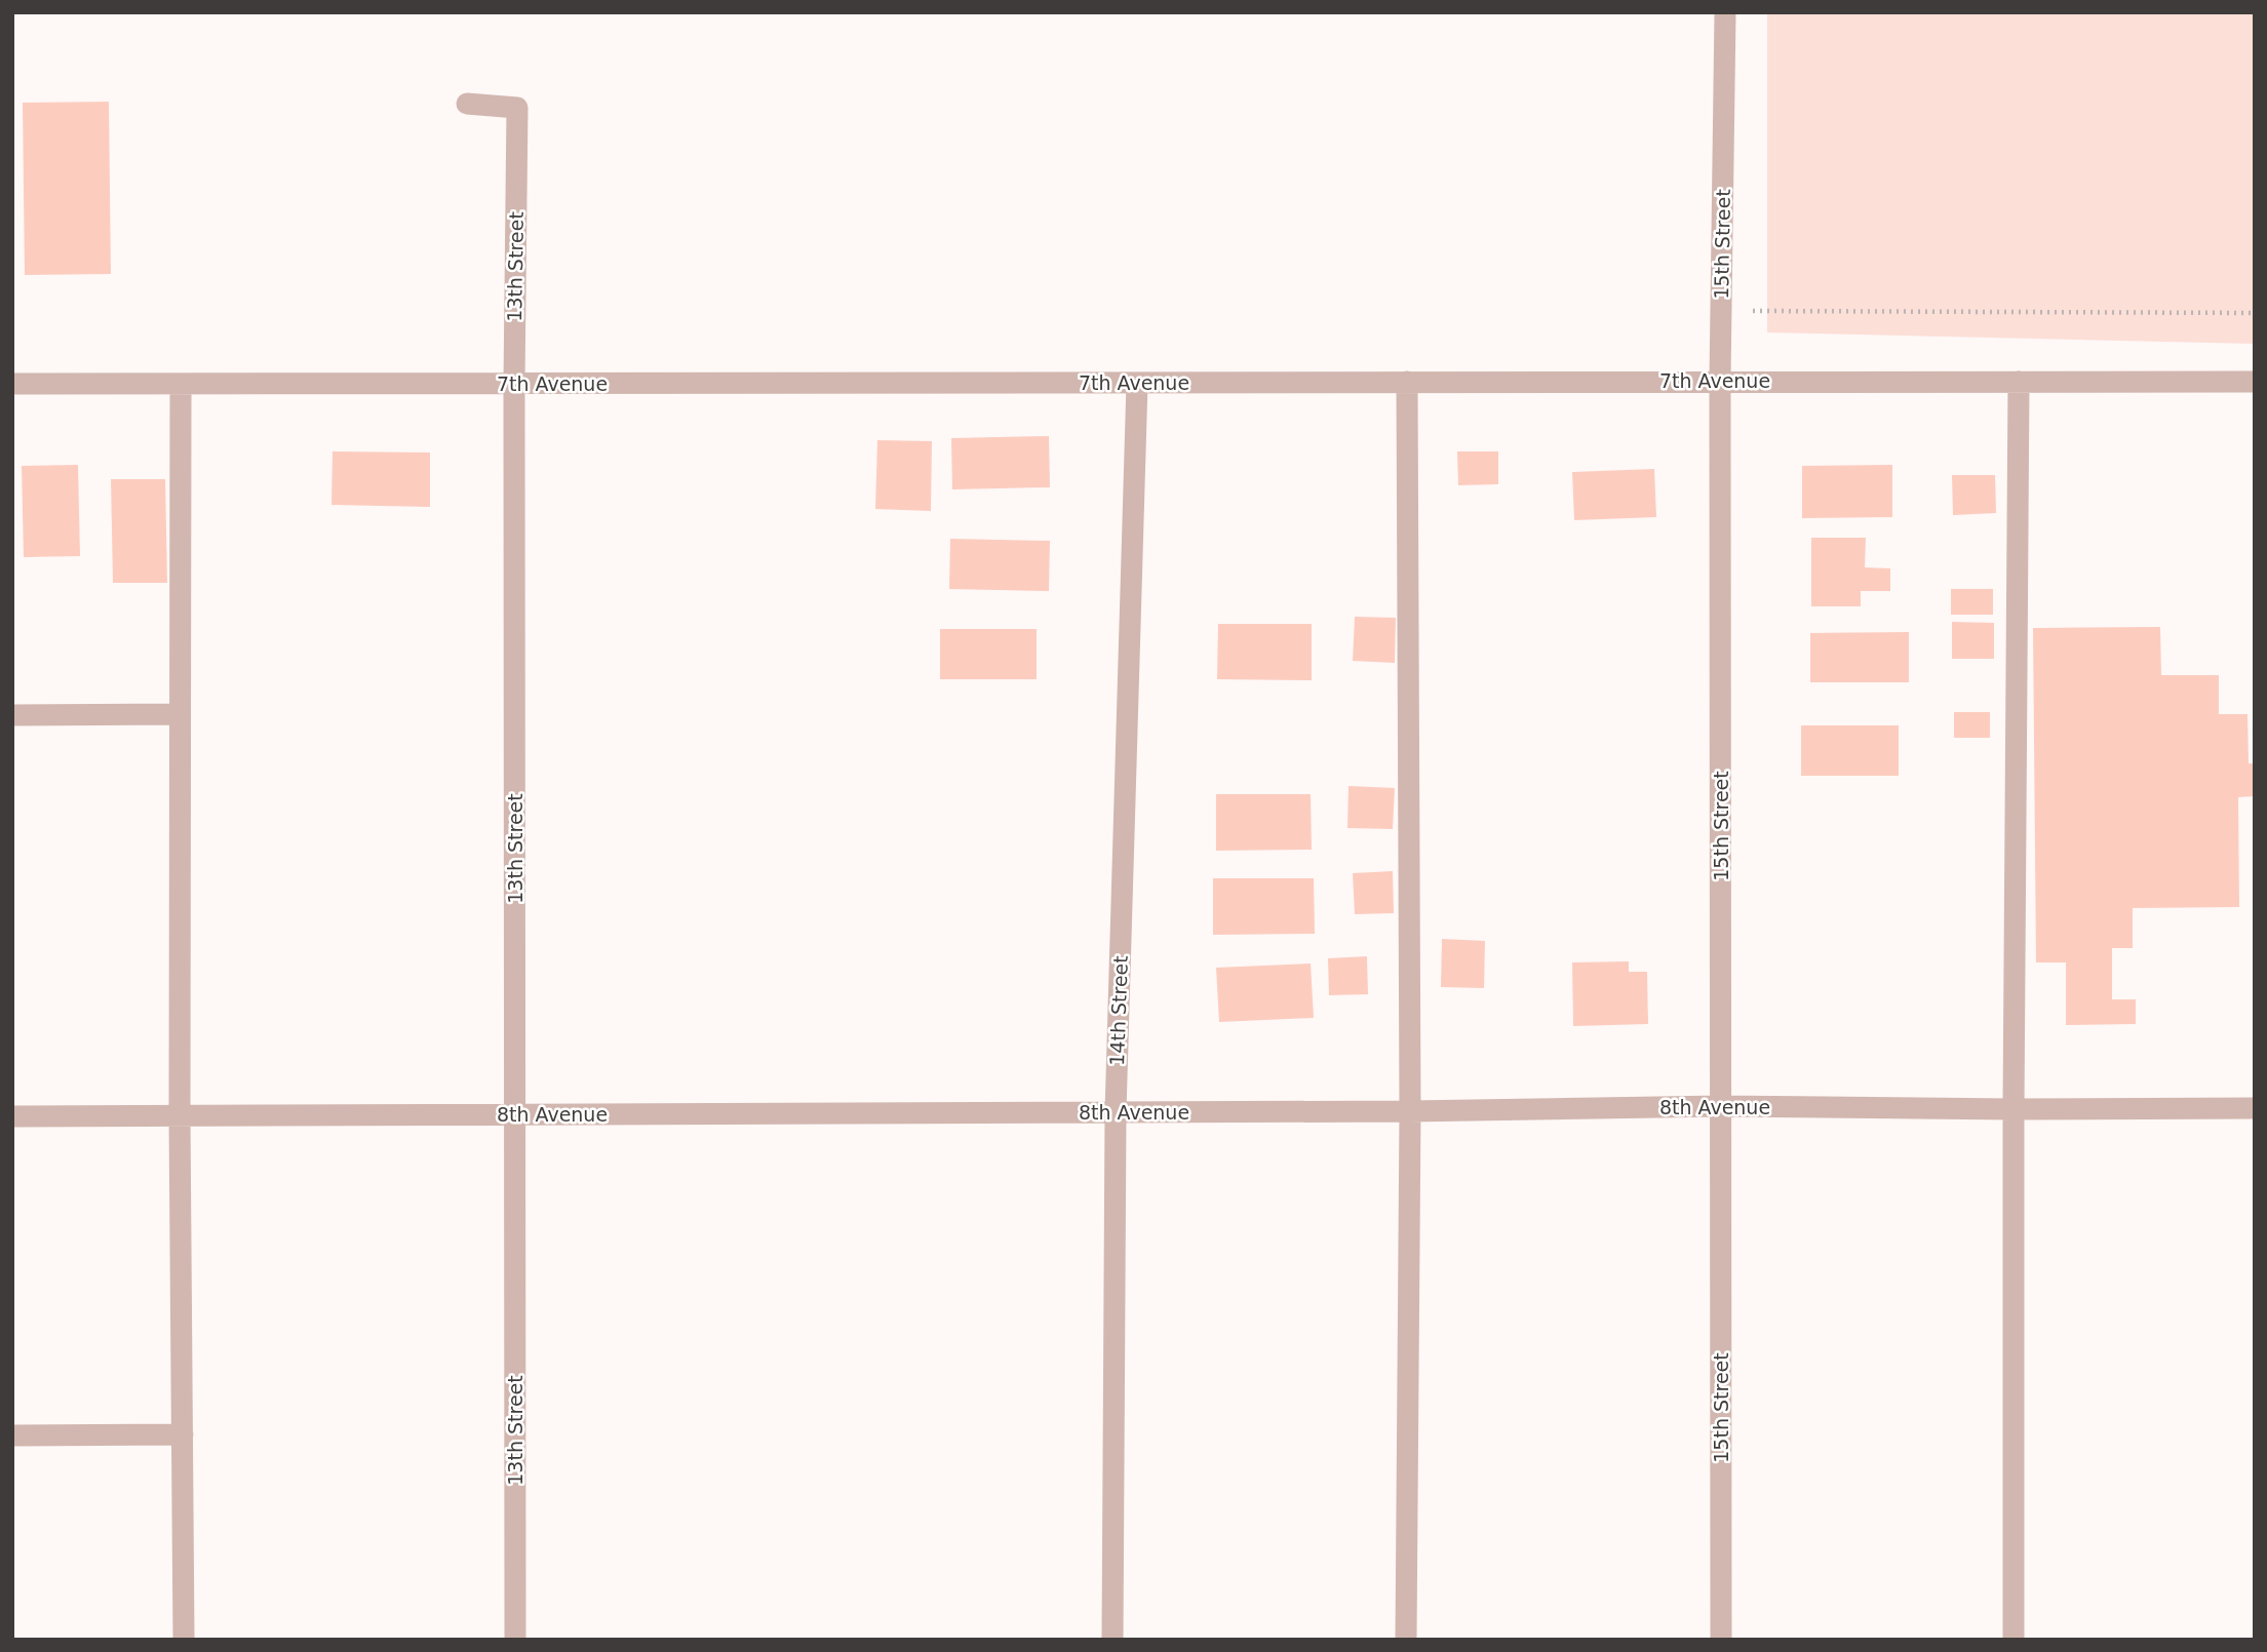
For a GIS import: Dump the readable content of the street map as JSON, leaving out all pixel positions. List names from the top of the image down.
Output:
{
  "streets": {
    "street": [
      "15th Street",
      "13th Street",
      "7th Avenue",
      "14th Street",
      "8th Avenue"
    ]
  },
  "crossings": [
    ["15th Street", "7th Avenue"],
    ["15th Street", "8th Avenue"],
    ["13th Street", "7th Avenue"],
    ["13th Street", "8th Avenue"],
    ["7th Avenue", "14th Street"],
    ["14th Street", "8th Avenue"]
  ]
}
